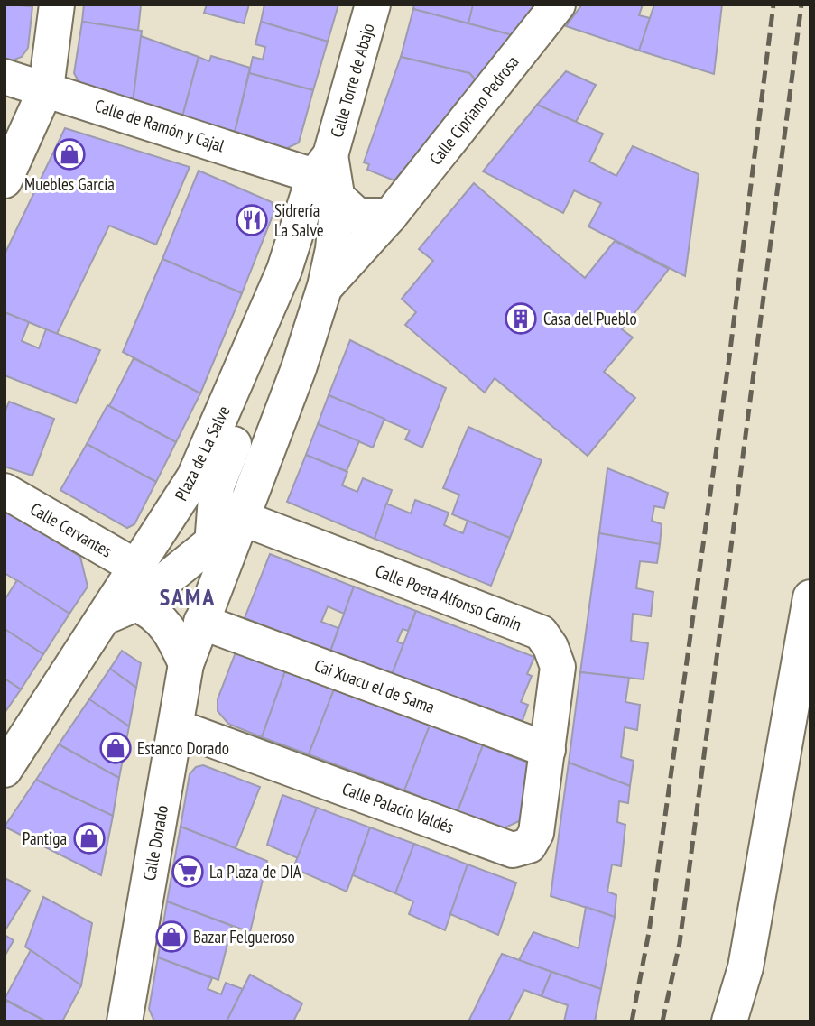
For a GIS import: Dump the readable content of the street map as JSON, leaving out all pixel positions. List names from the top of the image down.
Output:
{
  "streets": {
    "street": [
      "Calle Torre de Abajo",
      "Calle Cipriano Pedrosa",
      "Calle de Ramón y Cajal",
      "Plaza de La Salve",
      "Calle Cervantes",
      "Calle Poeta Alfonso Camín",
      "Cai Xuacu el de Sama",
      "Calle Palacio Valdés",
      "Calle Dorado"
    ]
  },
  "crossings": [
    ["Calle Torre de Abajo", "Calle de Ramón y Cajal"],
    ["Calle Torre de Abajo", "Plaza de La Salve"],
    ["Calle Cipriano Pedrosa", "Plaza de La Salve"],
    ["Calle de Ramón y Cajal", "Plaza de La Salve"],
    ["Plaza de La Salve", "Calle Cervantes"],
    ["Plaza de La Salve", "Calle Poeta Alfonso Camín"],
    ["Plaza de La Salve", "Cai Xuacu el de Sama"],
    ["Plaza de La Salve", "Calle Dorado"],
    ["Calle Poeta Alfonso Camín", "Cai Xuacu el de Sama"],
    ["Calle Poeta Alfonso Camín", "Calle Palacio Valdés"],
    ["Cai Xuacu el de Sama", "Calle Palacio Valdés"],
    ["Calle Palacio Valdés", "Calle Dorado"]
  ],
  "districts": ["SAMA"],
  "places": {
    "shop": [
      "Muebles García",
      "Estanco Dorado",
      "Pantiga",
      "Bazar Felgueroso"
    ],
    "restaurant": ["Sidrería La Salve"],
    "building": ["Casa del Pueblo"],
    "supermarket": ["La Plaza de DIA"]
  }
}
